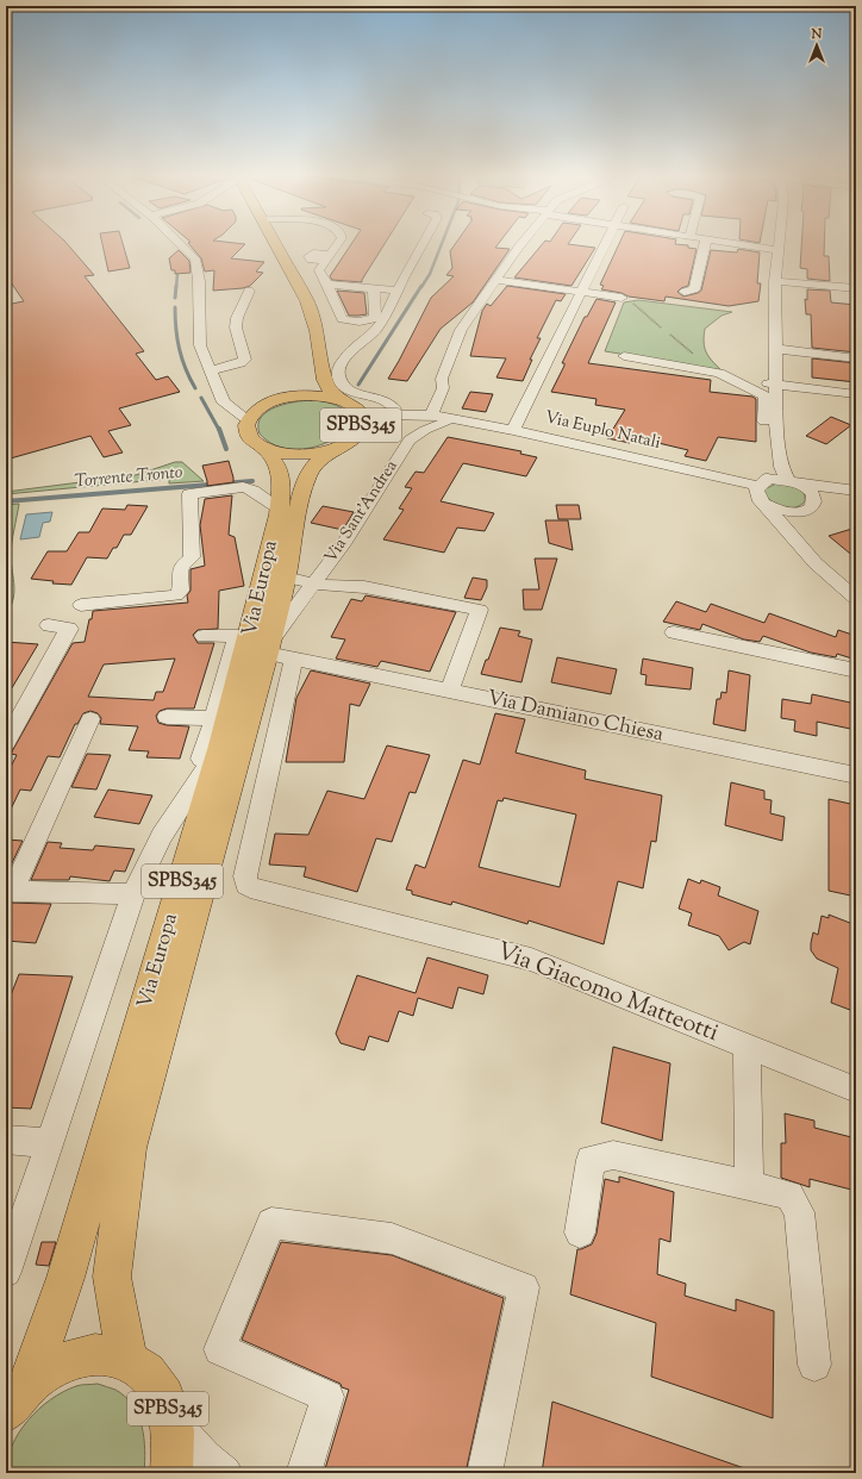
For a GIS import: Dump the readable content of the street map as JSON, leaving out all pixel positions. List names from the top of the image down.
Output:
{
  "streets": {
    "main road": ["SPBS345", "Via Europa"],
    "street": [
      "Via Euplo Natali",
      "Via Sant'Andrea",
      "Via Damiano Chiesa",
      "Via Giacomo Matteotti"
    ]
  },
  "crossings": [
    ["SPBS345", "Via Euplo Natali"],
    ["SPBS345", "Via Europa"],
    ["Via Euplo Natali", "Via Sant'Andrea"],
    ["Via Euplo Natali", "Via Europa"],
    ["Via Sant'Andrea", "Via Europa"],
    ["Via Sant'Andrea", "Via Damiano Chiesa"],
    ["Via Europa", "Via Damiano Chiesa"],
    ["Via Europa", "Via Giacomo Matteotti"]
  ],
  "water": ["Torrente Tronto"],
  "north": "top"
}
